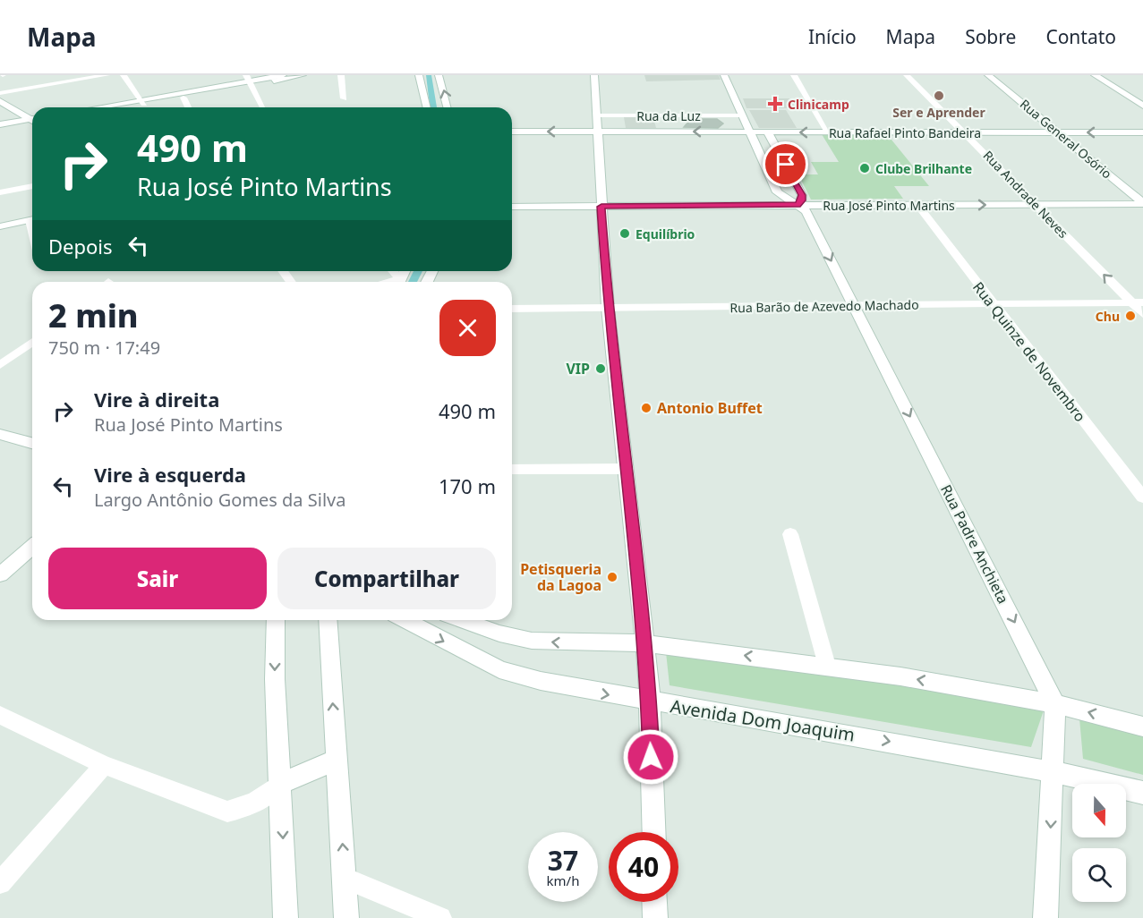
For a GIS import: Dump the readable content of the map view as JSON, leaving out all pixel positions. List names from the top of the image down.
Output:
{
  "streets": {
    "street": [
      "Rua da Luz",
      "Rua Rafael Pinto Bandeira",
      "Rua General Osório",
      "Rua Andrade Neves",
      "Rua José Pinto Martins",
      "Rua Barão de Azevedo Machado",
      "Rua Quinze de Novembro",
      "Rua Padre Anchieta",
      "Avenida Dom Joaquim"
    ]
  },
  "crossings": [
    ["Rua Rafael Pinto Bandeira", "Rua General Osório"],
    ["Rua Rafael Pinto Bandeira", "Rua Andrade Neves"],
    ["Rua General Osório", "Rua José Pinto Martins"],
    ["Rua Andrade Neves", "Rua José Pinto Martins"],
    ["Rua Andrade Neves", "Rua Barão de Azevedo Machado"],
    ["Rua José Pinto Martins", "Rua Quinze de Novembro"],
    ["Rua José Pinto Martins", "Rua Padre Anchieta"],
    ["Rua Barão de Azevedo Machado", "Rua Quinze de Novembro"],
    ["Rua Barão de Azevedo Machado", "Rua Padre Anchieta"],
    ["Rua Padre Anchieta", "Avenida Dom Joaquim"]
  ],
  "one_way": ["Rua Rafael Pinto Bandeira", "Rua Andrade Neves", "Rua Padre Anchieta"],
  "places": {
    "other": [
      "Ser e Aprender",
      "Clube Brilhante",
      "Equilíbrio",
      "Chu",
      "VIP",
      "Antonio Buffet",
      "Petisqueria da Lagoa"
    ],
    "health": ["Clinicamp"]
  },
  "north": "bottom",
  "page": {
    "header": "Mapa",
    "nav": [
      "Início",
      "Mapa",
      "Sobre",
      "Contato"
    ],
    "turn": ["490 m", "Rua José Pinto Martins"],
    "then": "Depois",
    "heading": ["2 min", "750 m · 17:49"],
    "list": [
      {
        "name": "Vire à direita",
        "note": "Rua José Pinto Martins",
        "value": "490 m"
      },
      {
        "name": "Vire à esquerda",
        "note": "Largo Antônio Gomes da Silva",
        "value": "170 m"
      }
    ],
    "buttons": ["Sair", "Compartilhar"],
    "speed": "37 km/h",
    "limit": "40"
  }
}
